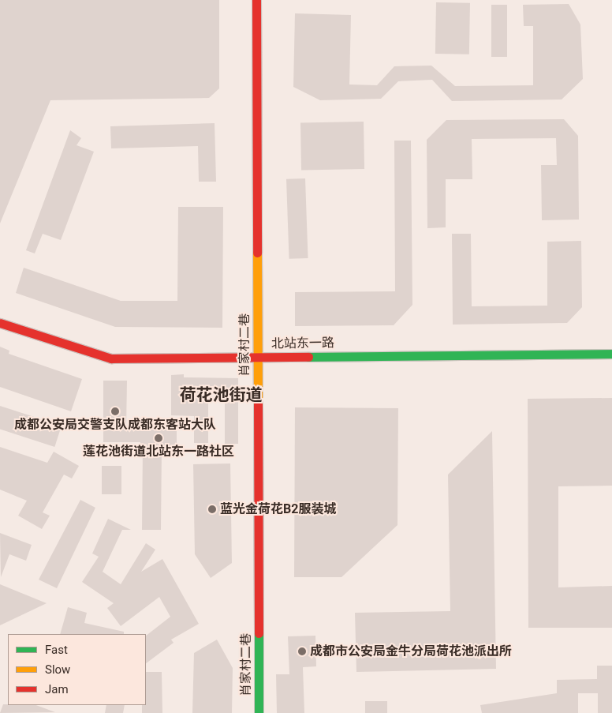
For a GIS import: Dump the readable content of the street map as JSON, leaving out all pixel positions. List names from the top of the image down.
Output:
{
  "streets": {
    "street": ["北站东一路", "肖家村二巷"]
  },
  "crossings": [
    ["北站东一路", "肖家村二巷"]
  ],
  "districts": ["荷花池街道"],
  "places": [
    "成都公安局交警支队成都东客站大队",
    "莲花池街道北站东一路社区",
    "蓝光金荷花B2服装城",
    "成都市公安局金牛分局荷花池派出所"
  ],
  "legend": ["Fast", "Slow", "Jam"]
}
